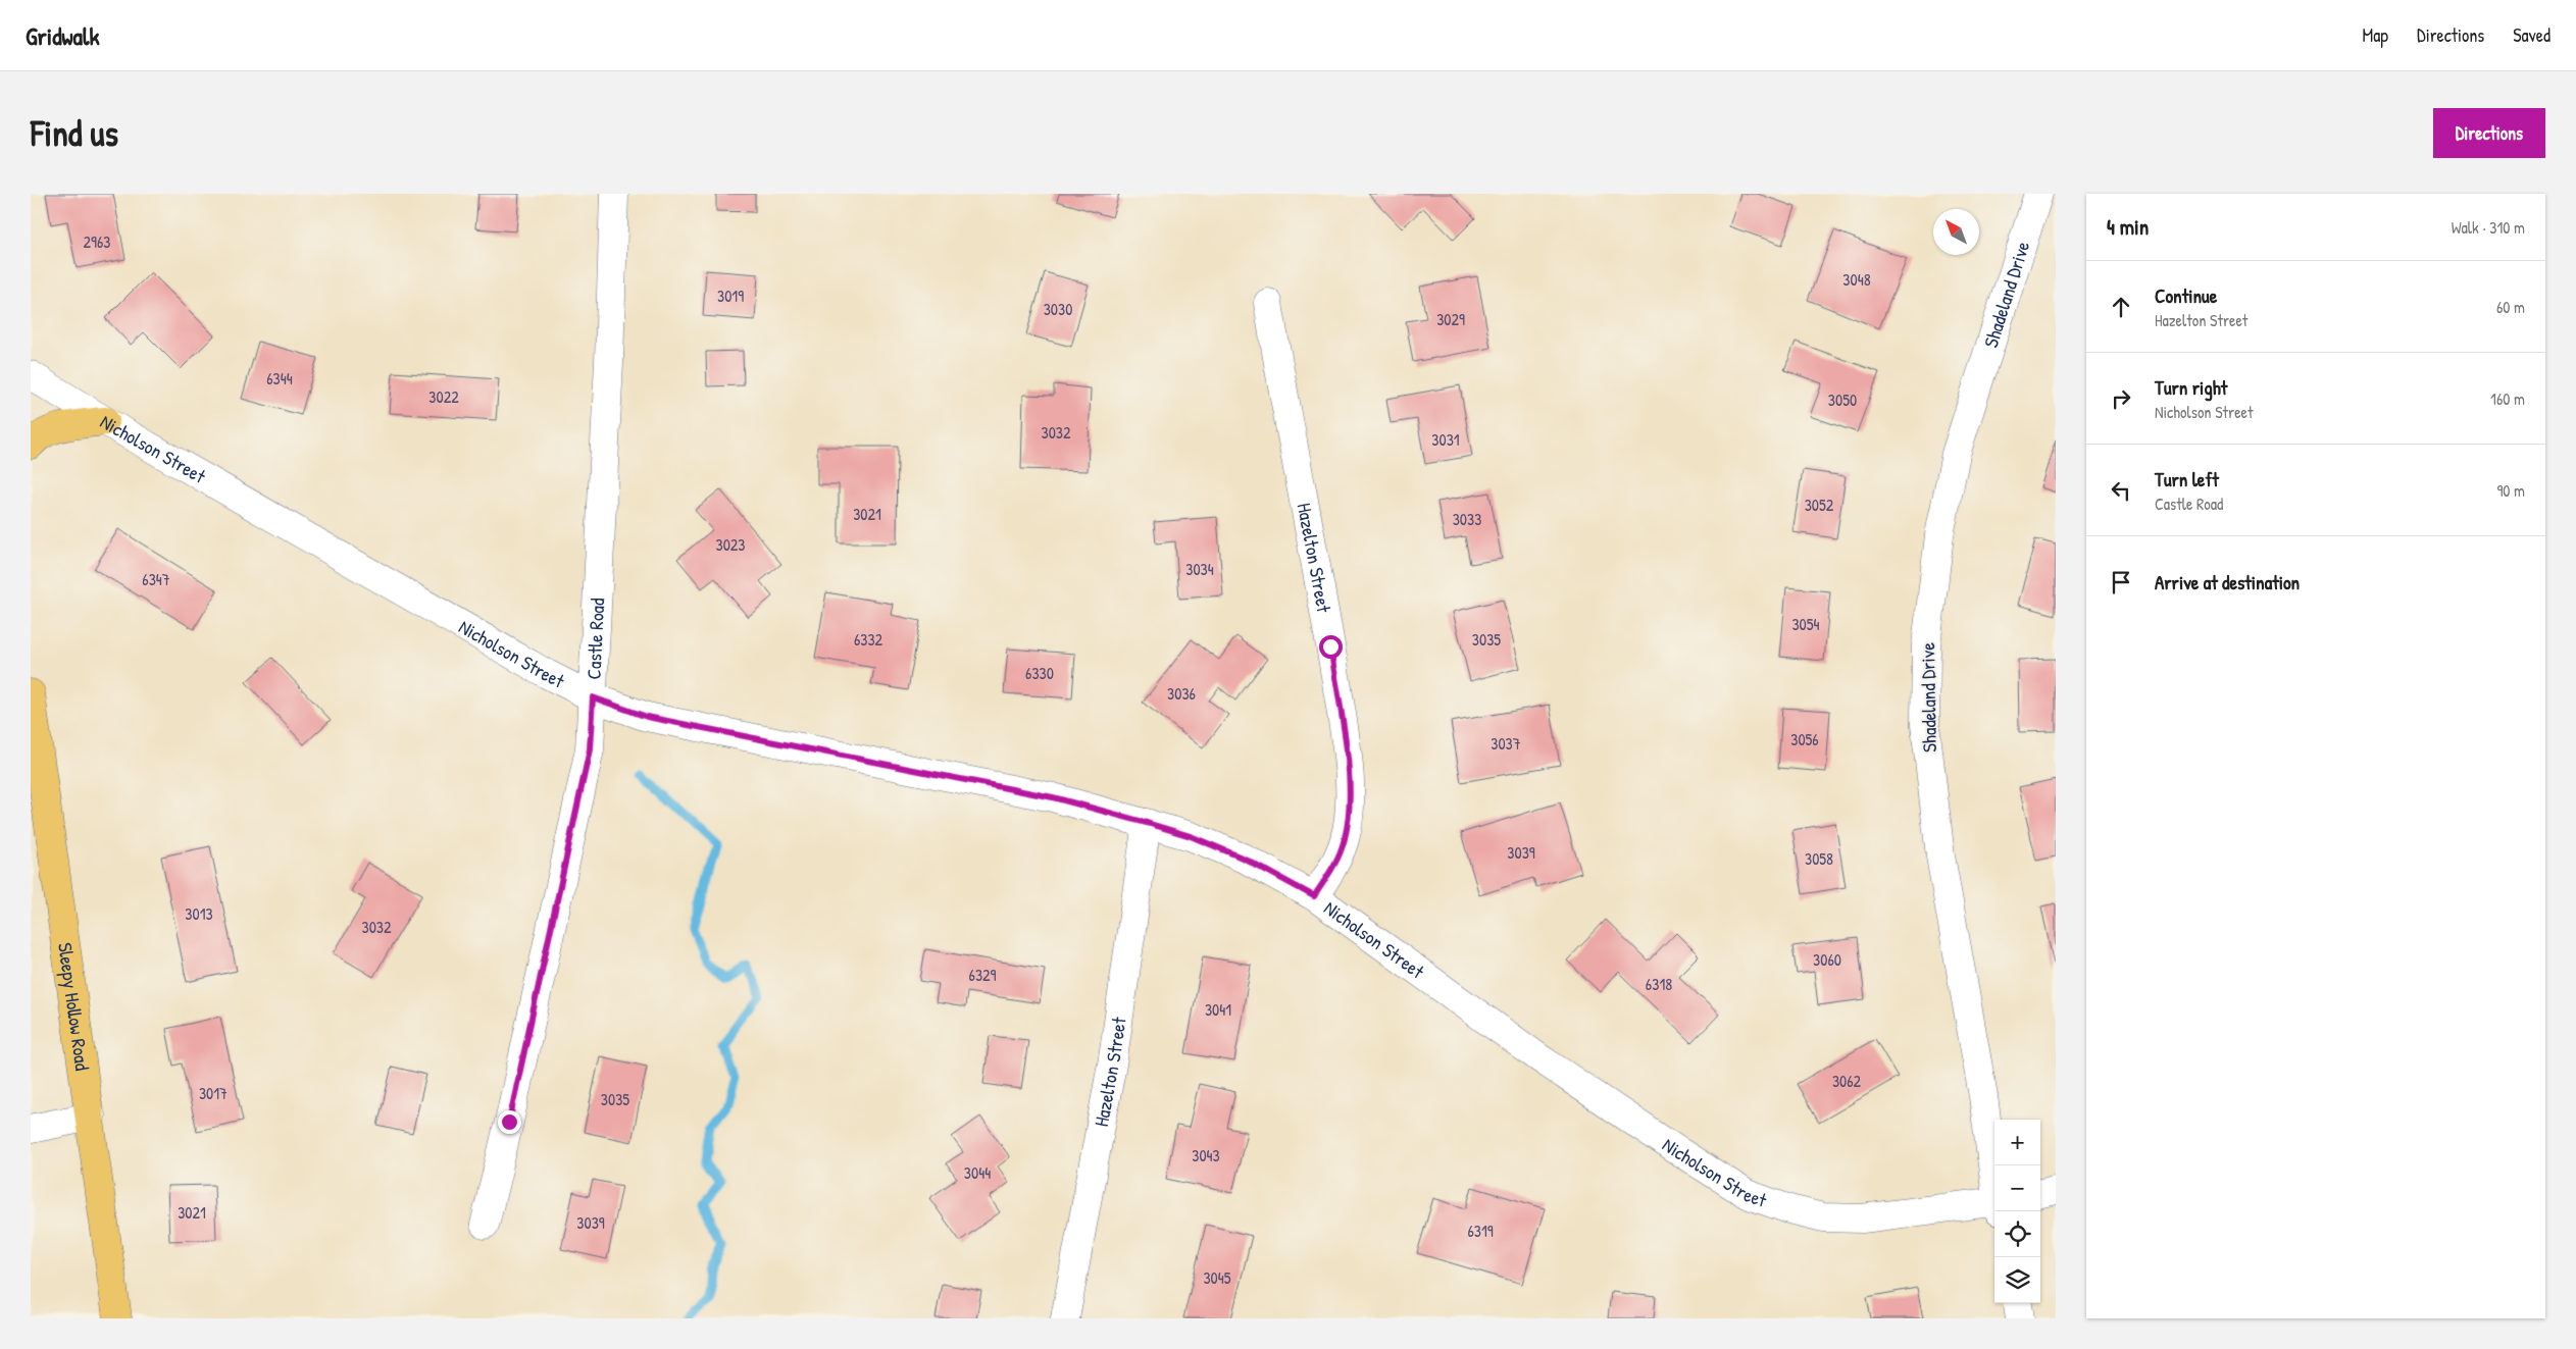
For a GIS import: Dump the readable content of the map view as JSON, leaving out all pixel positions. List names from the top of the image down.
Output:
{
  "streets": {
    "main road": ["Sleepy Hollow Road"],
    "street": [
      "Shadeland Drive",
      "Nicholson Street",
      "Hazelton Street",
      "Castle Road"
    ]
  },
  "crossings": [
    ["Nicholson Street", "Hazelton Street"],
    ["Nicholson Street", "Castle Road"]
  ],
  "house_numbers": [
    "2963",
    "3048",
    "3019",
    "3030",
    "3029",
    "6344",
    "3022",
    "3050",
    "3032",
    "3031",
    "3052",
    "3021",
    "3033",
    "3023",
    "3034",
    "6347",
    "3054",
    "6332",
    "3035",
    "6330",
    "3036",
    "3056",
    "3037",
    "3039",
    "3058",
    "3013",
    "3032",
    "3060",
    "6329",
    "6318",
    "3041",
    "3062",
    "3017",
    "3035",
    "3043",
    "3044",
    "3021",
    "3039",
    "6319",
    "3045"
  ],
  "north": "top left",
  "page": {
    "header": "Gridwalk",
    "nav": ["Map", "Directions", "Saved"],
    "buttons": "Directions",
    "title": "Find us",
    "heading": ["4 min", "Walk · 310 m"],
    "list": [
      ["Continue", "Hazelton Street", "60 m"],
      ["Turn right", "Nicholson Street", "160 m"],
      ["Turn left", "Castle Road", "90 m"],
      "Arrive at destination"
    ],
    "map_buttons": ["+", "−"]
  }
}
